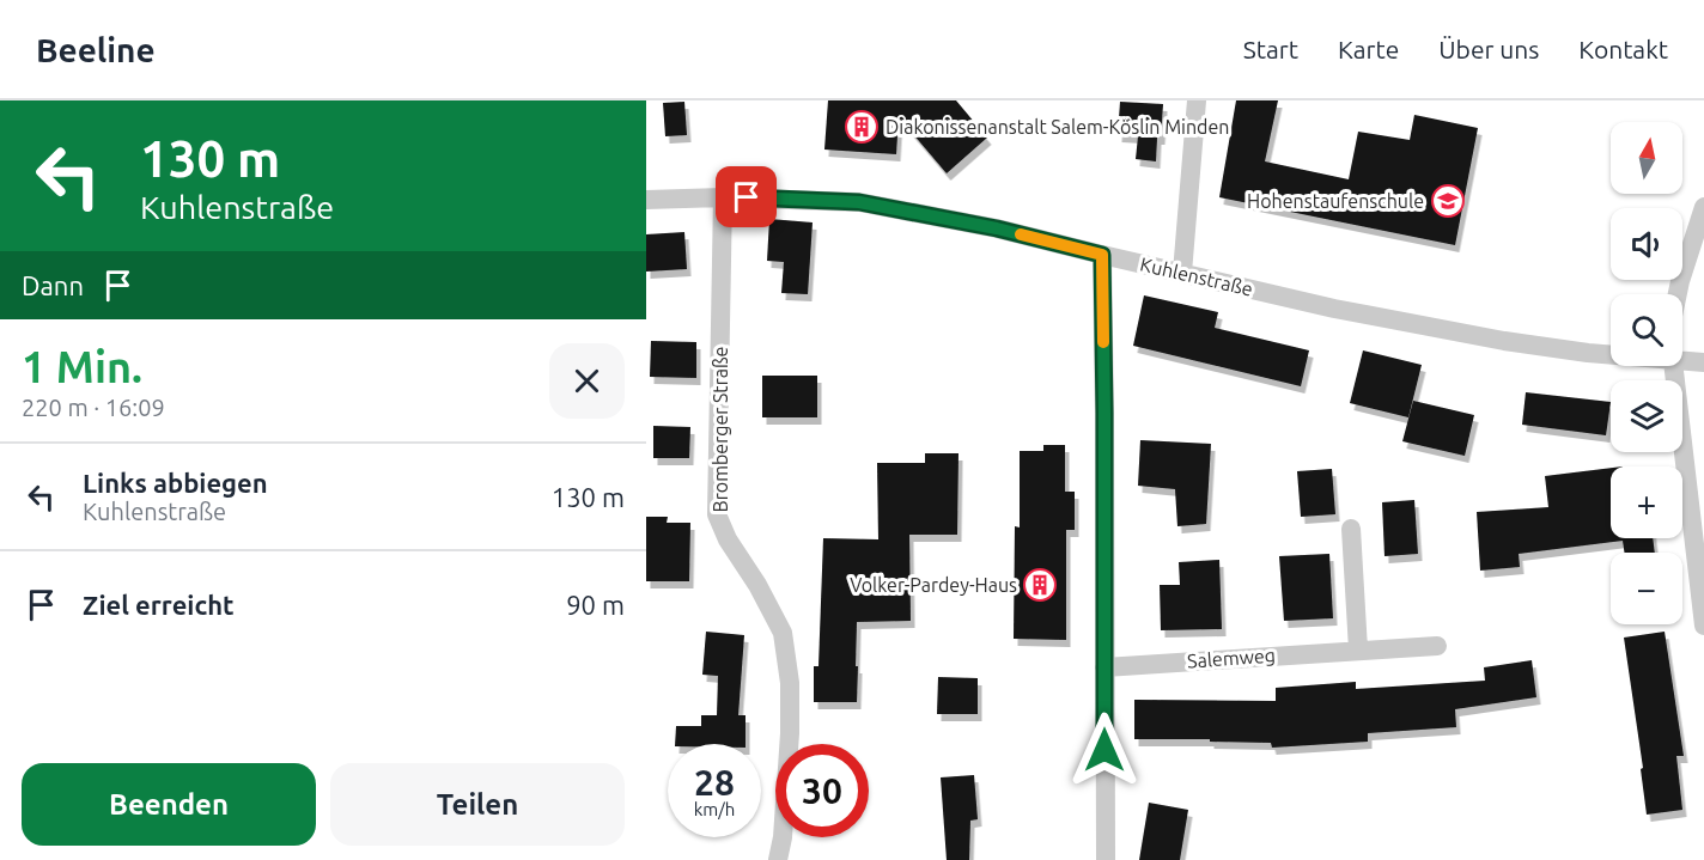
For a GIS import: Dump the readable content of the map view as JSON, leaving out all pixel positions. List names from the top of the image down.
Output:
{
  "streets": {
    "street": ["Kuhlenstraße", "Bromberger Straße", "Salemweg"]
  },
  "crossings": [
    ["Kuhlenstraße", "Bromberger Straße"]
  ],
  "places": {
    "building": ["Diakonissenanstalt Salem-Köslin Minden", "Volker-Pardey-Haus"],
    "school or university": ["Hohenstaufenschule"]
  },
  "north": "top",
  "page": {
    "header": "Beeline",
    "nav": [
      "Start",
      "Karte",
      "Über uns",
      "Kontakt"
    ],
    "turn": ["130 m", "Kuhlenstraße"],
    "map_buttons": ["+", "−"],
    "then": "Dann",
    "heading": ["1 Min.", "220 m · 16:09"],
    "list": [
      {
        "name": "Links abbiegen",
        "note": "Kuhlenstraße",
        "value": "130 m"
      },
      {
        "name": "Ziel erreicht",
        "value": "90 m"
      }
    ],
    "speed": "28 km/h",
    "limit": "30",
    "buttons": ["Beenden", "Teilen"]
  }
}
